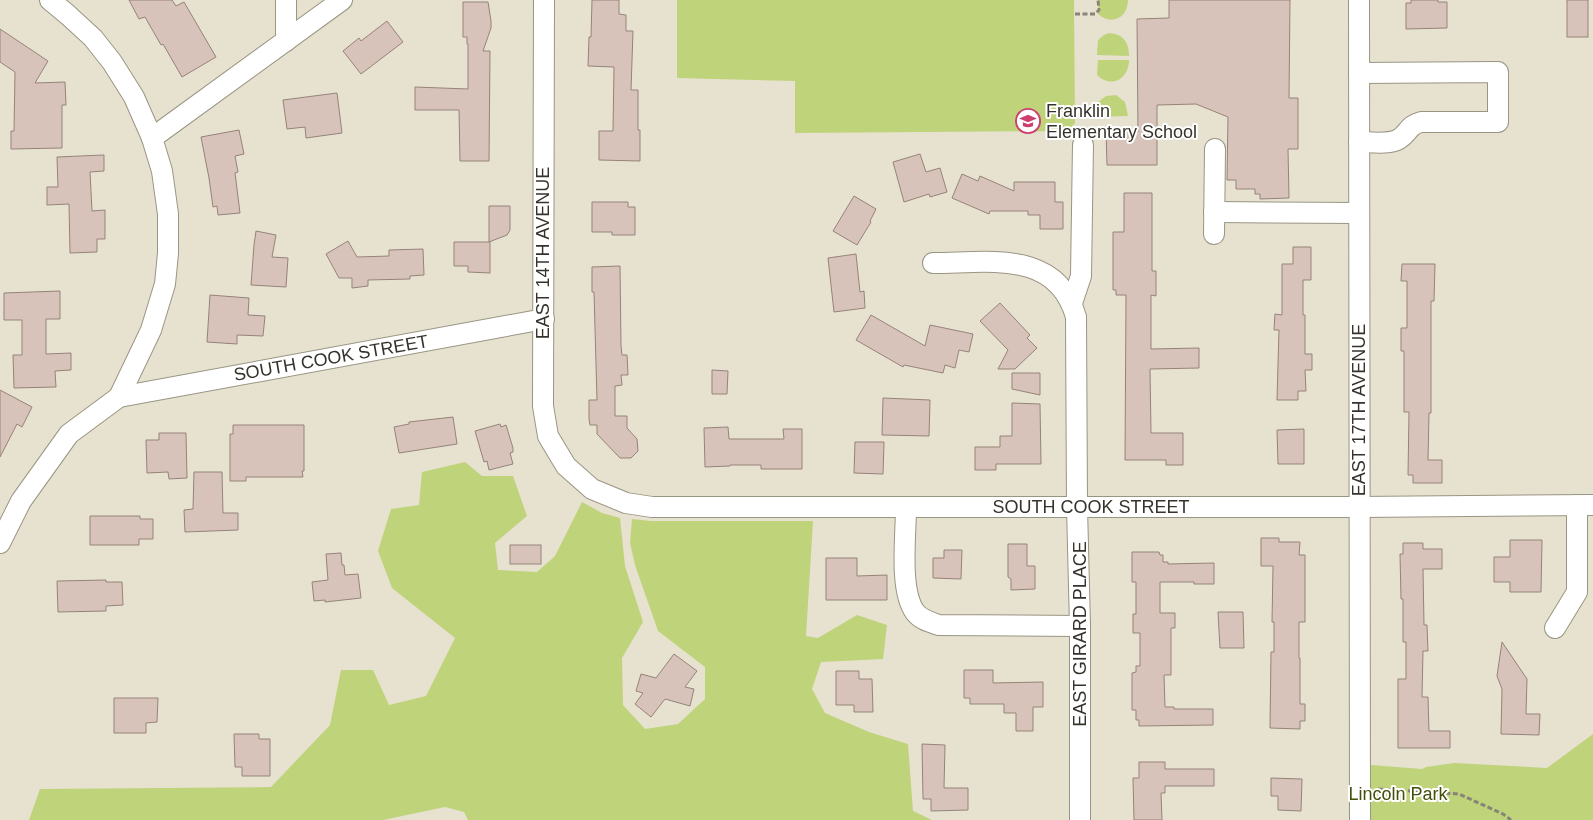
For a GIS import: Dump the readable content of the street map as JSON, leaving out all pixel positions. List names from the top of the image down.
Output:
{
  "streets": {
    "street": [
      "EAST 14TH AVENUE",
      "SOUTH COOK STREET",
      "EAST 17TH AVENUE",
      "EAST GIRARD PLACE"
    ]
  },
  "crossings": [
    ["EAST 14TH AVENUE", "SOUTH COOK STREET"],
    ["SOUTH COOK STREET", "EAST 17TH AVENUE"],
    ["SOUTH COOK STREET", "EAST GIRARD PLACE"]
  ],
  "parks": ["Lincoln Park"],
  "places": {
    "school or university": ["Franklin Elementary School"]
  }
}
